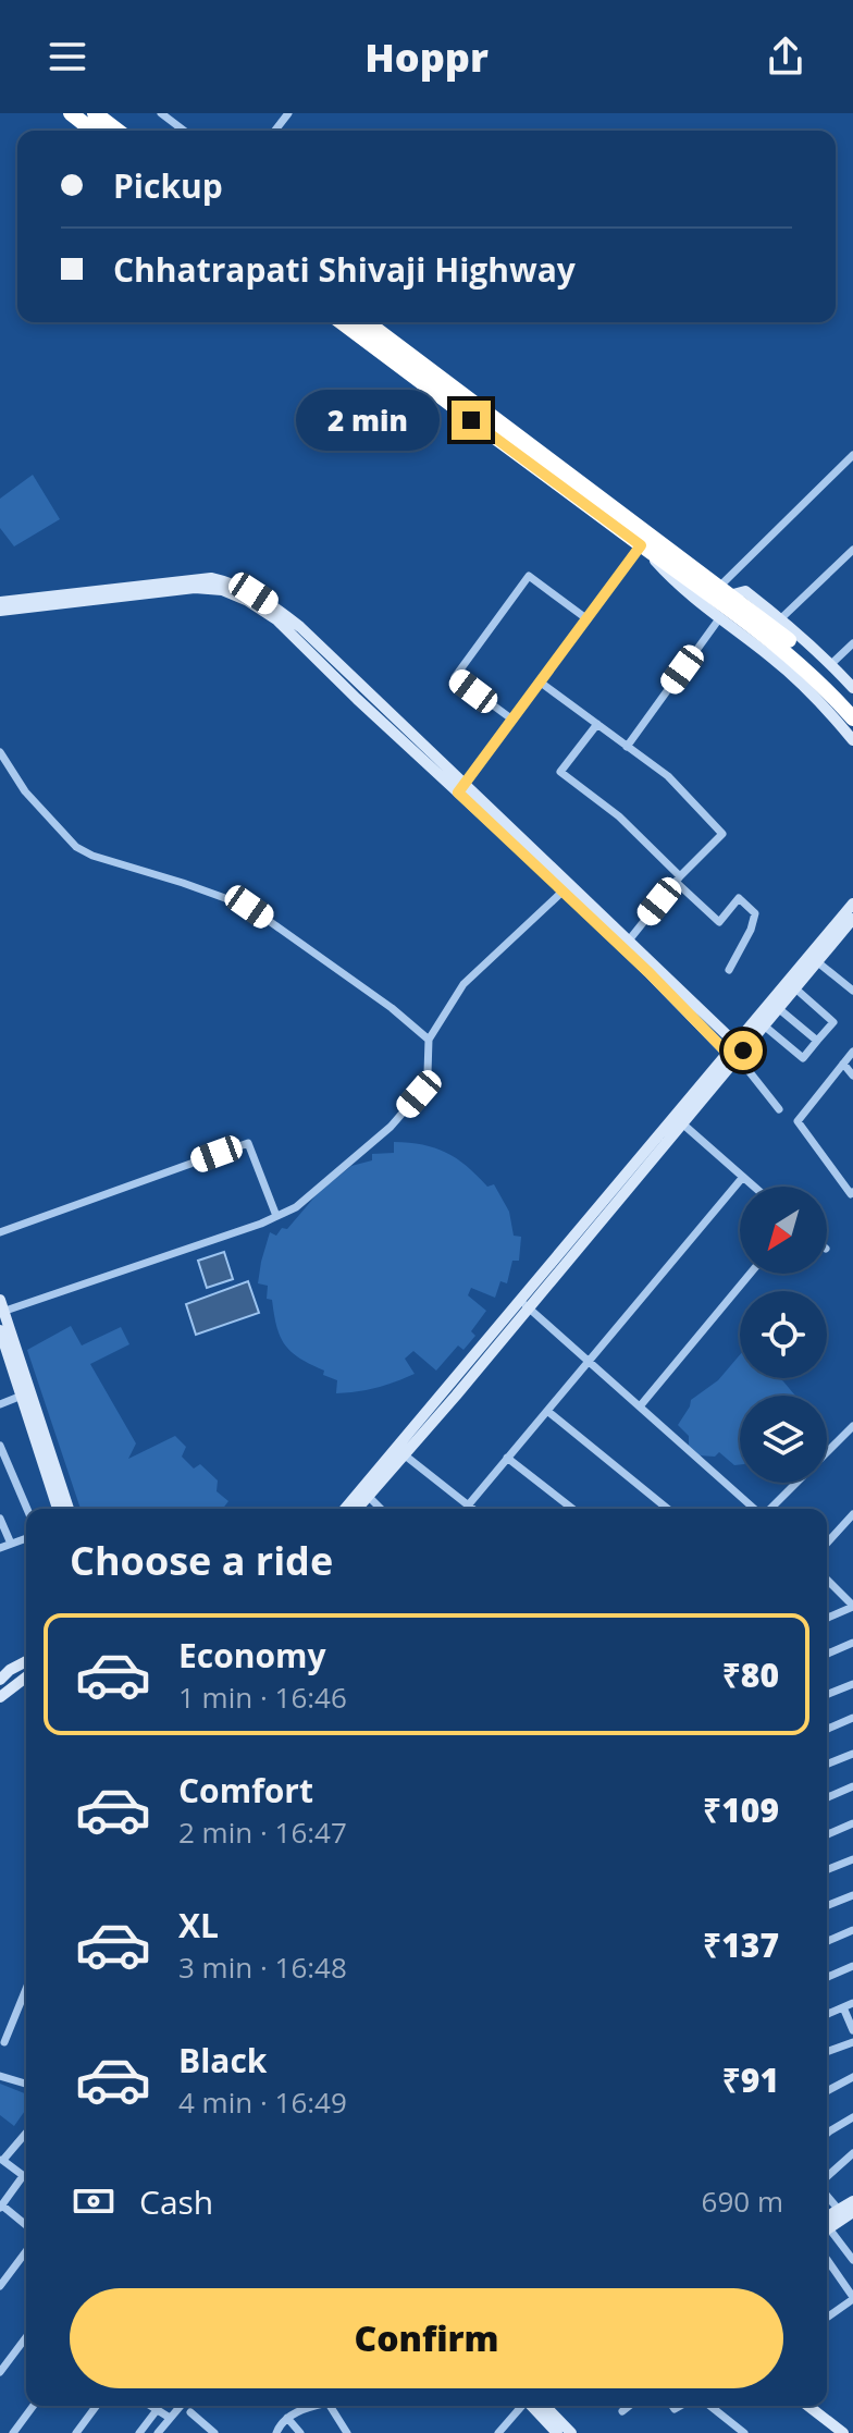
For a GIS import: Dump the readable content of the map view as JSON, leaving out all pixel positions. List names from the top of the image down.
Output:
{
  "north": "bottom left",
  "page": {
    "header": "Hoppr",
    "banner": ["Pickup", "Chhatrapati Shivaji Highway"],
    "bubble": "2 min",
    "heading": "Choose a ride",
    "list": [
      {
        "name": "Economy",
        "note": "1 min · 16:46",
        "value": "₹80"
      },
      {
        "name": "Comfort",
        "note": "2 min · 16:47",
        "value": "₹109"
      },
      {
        "name": "XL",
        "note": "3 min · 16:48",
        "value": "₹137"
      },
      {
        "name": "Black",
        "note": "4 min · 16:49",
        "value": "₹91"
      }
    ],
    "pay": ["Cash", "690 m"],
    "buttons": "Confirm"
  }
}
